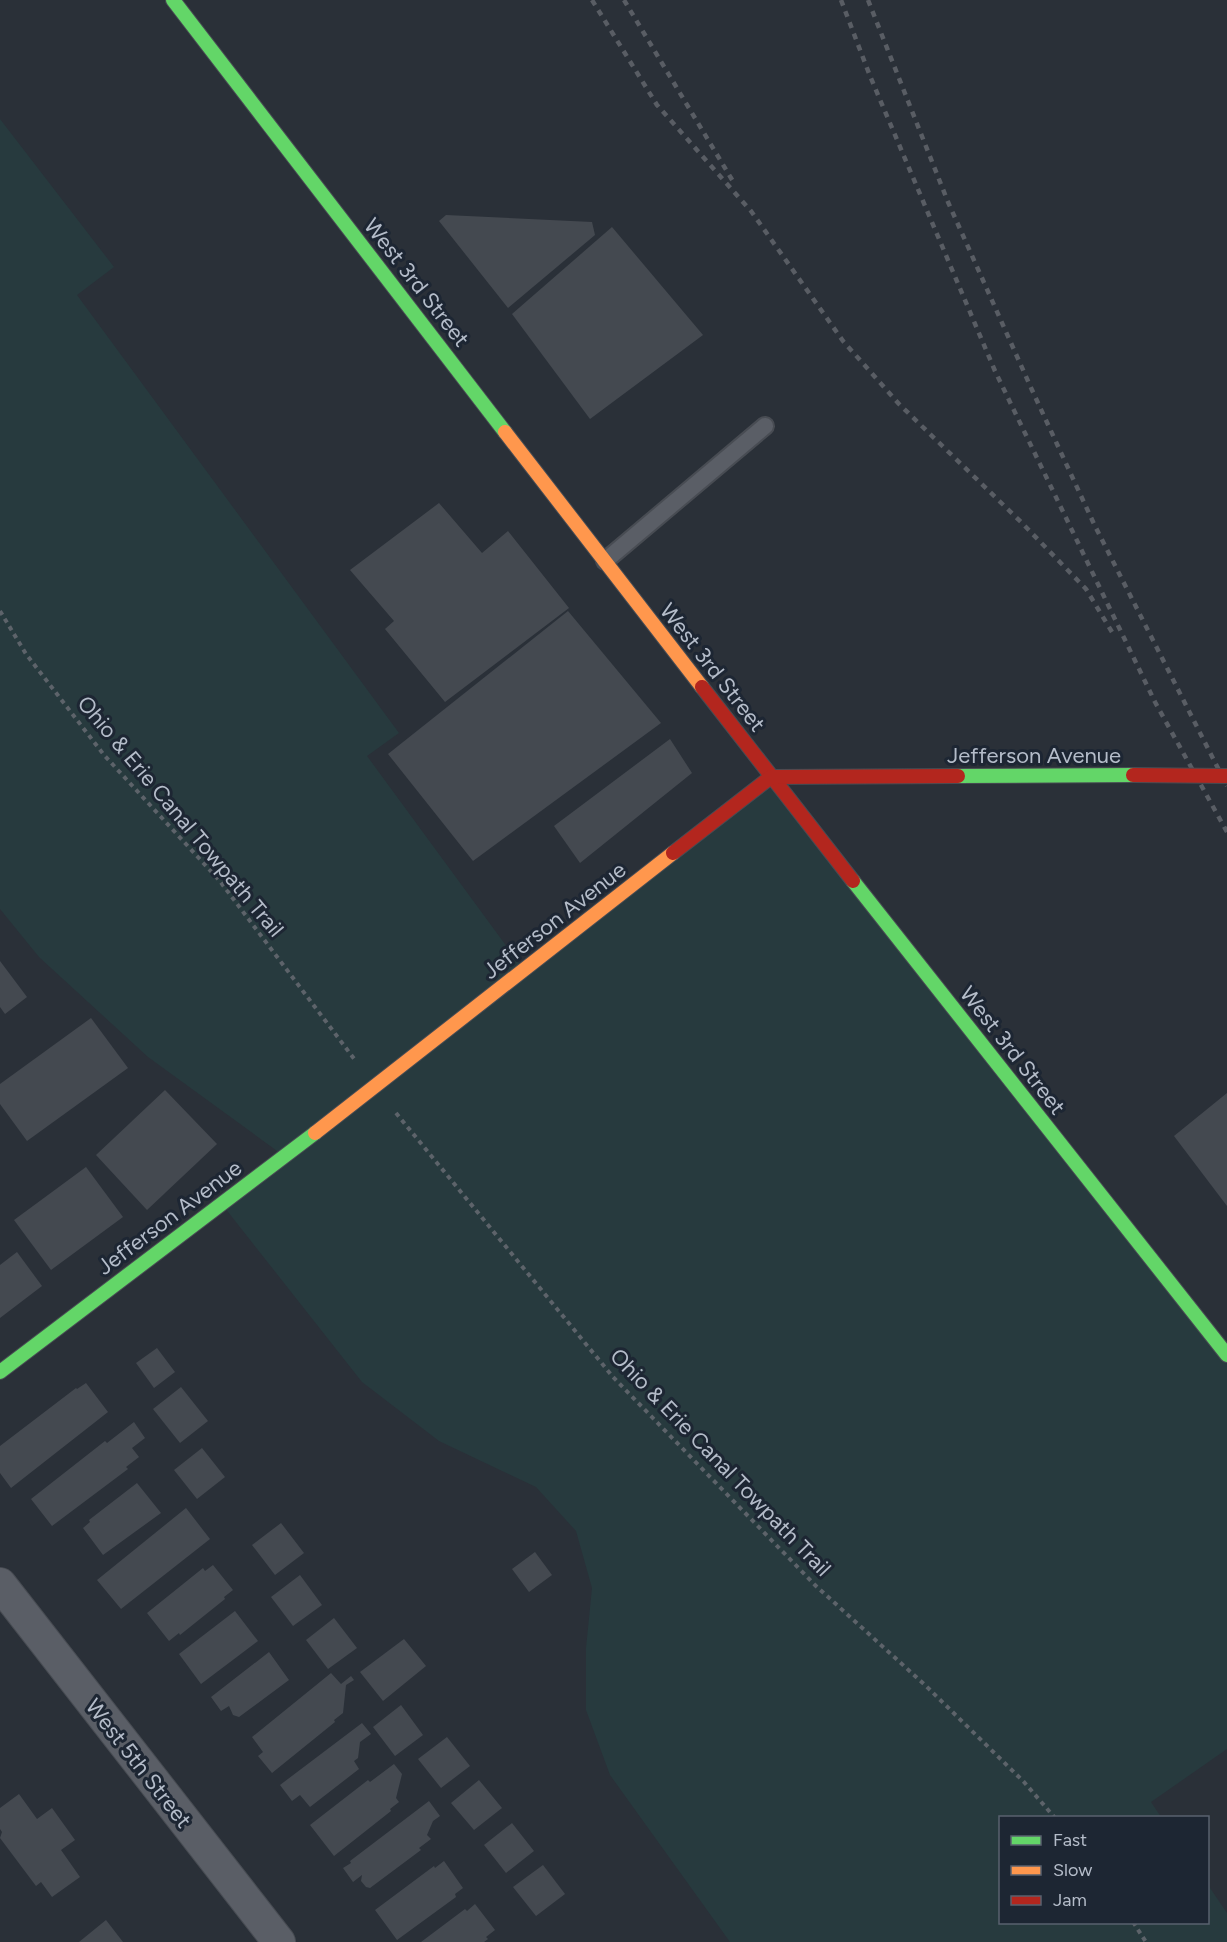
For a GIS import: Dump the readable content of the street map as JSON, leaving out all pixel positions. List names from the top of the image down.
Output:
{
  "streets": {
    "street": ["West 3rd Street", "Jefferson Avenue", "West 5th Street"],
    "path": ["Ohio & Erie Canal Towpath Trail"]
  },
  "crossings": [
    ["West 3rd Street", "Jefferson Avenue"]
  ],
  "legend": ["Fast", "Slow", "Jam"]
}
